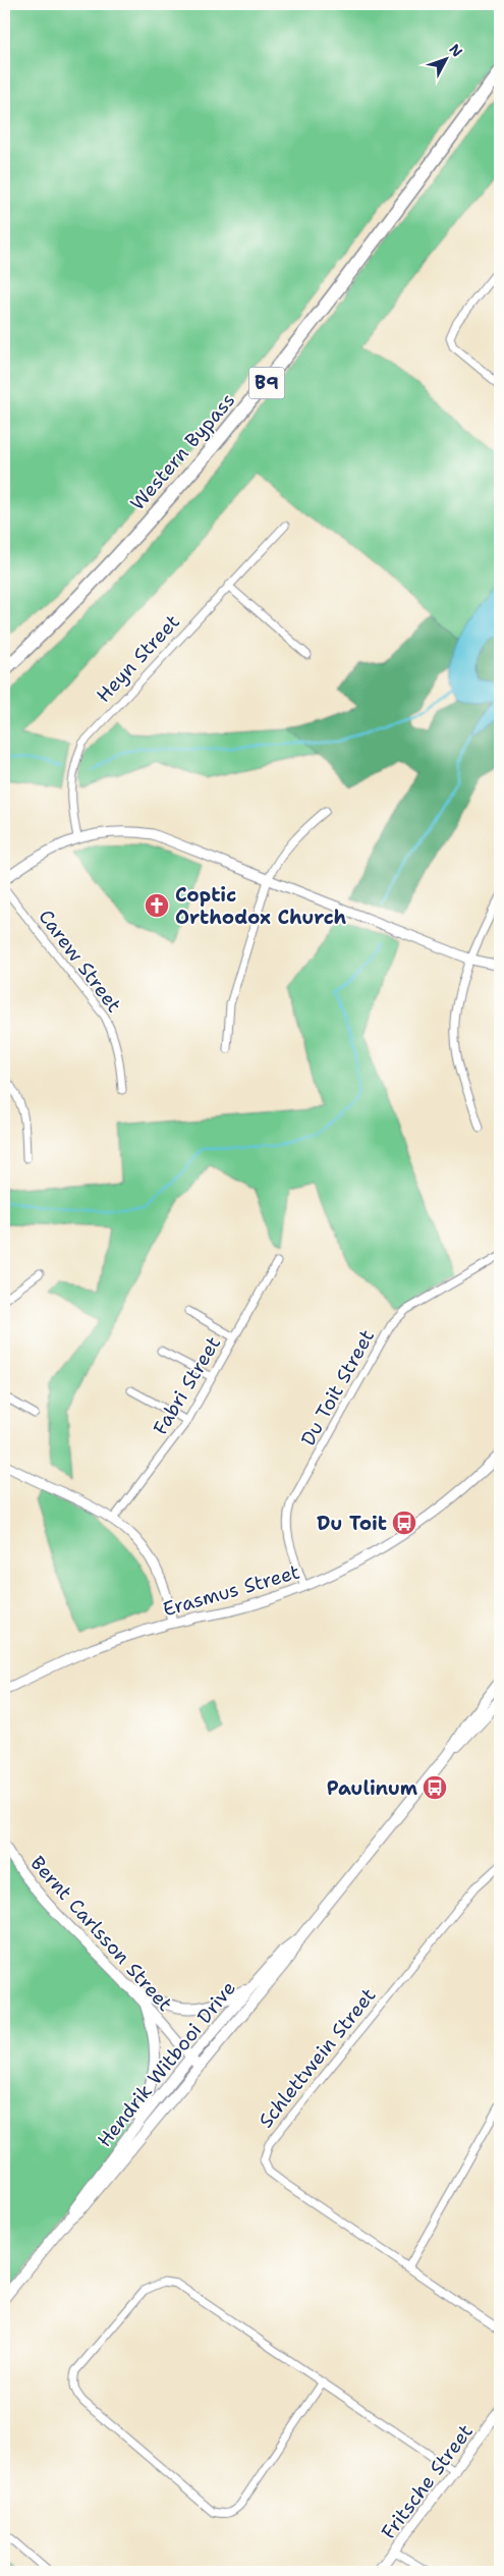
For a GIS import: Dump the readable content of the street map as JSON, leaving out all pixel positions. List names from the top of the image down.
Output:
{
  "streets": {
    "highway": ["B9", "Western Bypass"],
    "main road": ["Hendrik Witbooi Drive"],
    "street": [
      "Heyn Street",
      "Carew Street",
      "Fabri Street",
      "Du Toit Street",
      "Erasmus Street",
      "Bernt Carlsson Street",
      "Schlettwein Street",
      "Fritsche Street"
    ]
  },
  "crossings": [
    ["Du Toit Street", "Erasmus Street"],
    ["Bernt Carlsson Street", "Hendrik Witbooi Drive"]
  ],
  "places": {
    "church": ["Coptic Orthodox Church"],
    "bus stop": ["Du Toit", "Paulinum"]
  },
  "north": "top right"
}
